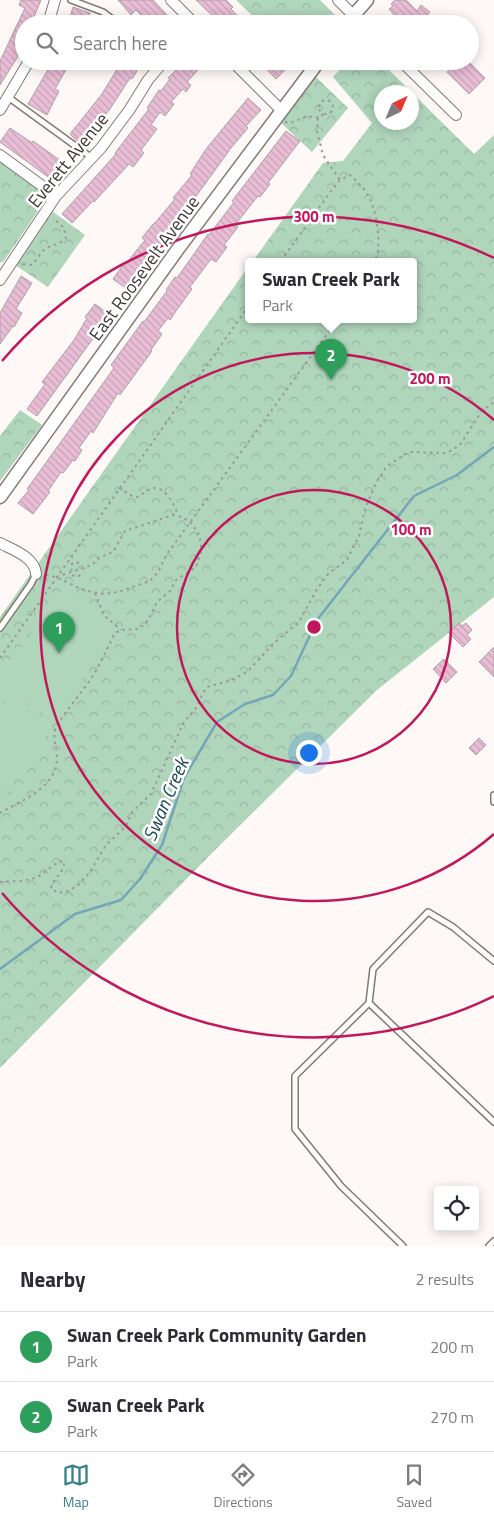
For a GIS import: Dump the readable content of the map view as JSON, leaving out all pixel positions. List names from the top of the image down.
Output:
{
  "streets": {
    "street": ["Everett Avenue", "East Roosevelt Avenue"]
  },
  "water": ["Swan Creek"],
  "north": "top right",
  "page": {
    "search": "Search here",
    "popup": ["Swan Creek Park", "Park"],
    "pins": ["2", "1"],
    "heading": ["Nearby", "2 results"],
    "list": [
      {
        "mark": "1",
        "name": "Swan Creek Park Community Garden",
        "note": "Park",
        "value": "200 m"
      },
      {
        "mark": "2",
        "name": "Swan Creek Park",
        "note": "Park",
        "value": "270 m"
      }
    ],
    "nav": ["Map", "Directions", "Saved"]
  },
  "rings": ["300 m", "200 m", "100 m"]
}
